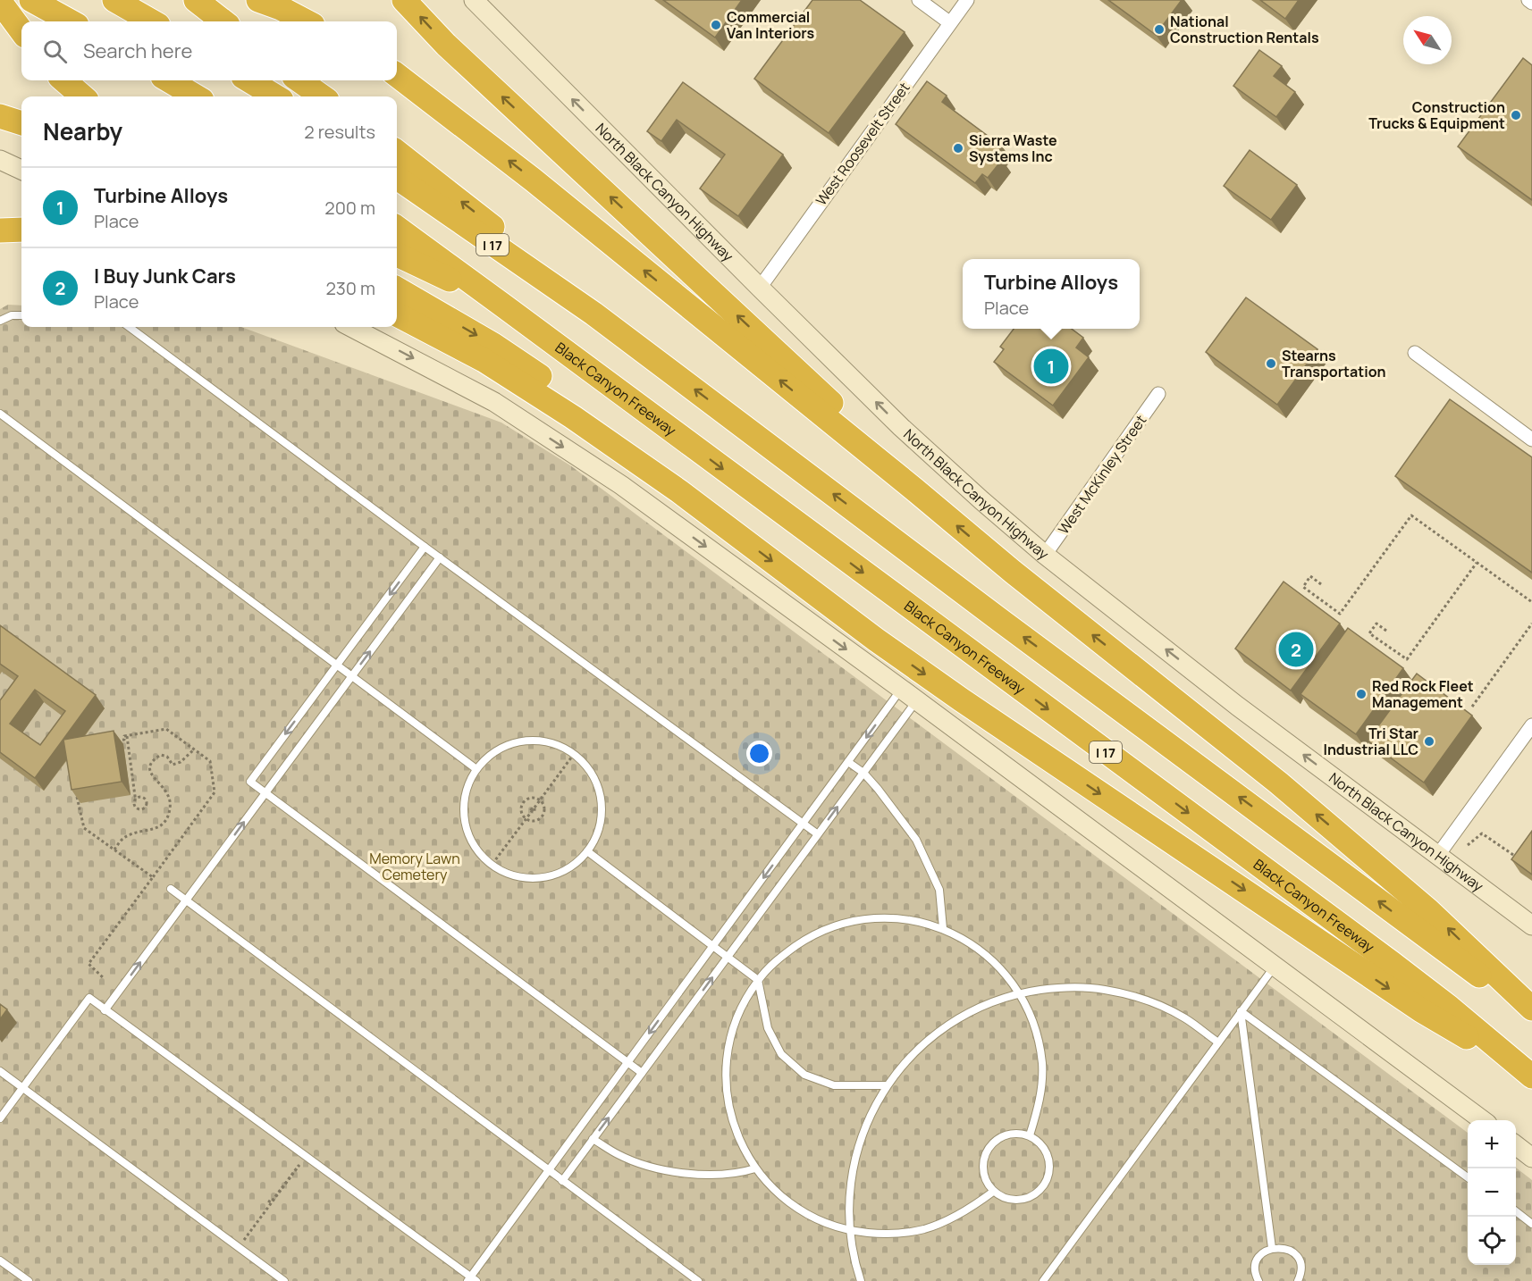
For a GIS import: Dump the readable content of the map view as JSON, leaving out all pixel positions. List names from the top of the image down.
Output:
{
  "streets": {
    "highway": ["I 17", "Black Canyon Freeway"],
    "main road": ["North Black Canyon Highway"],
    "street": ["West Roosevelt Street", "West McKinley Street"]
  },
  "crossings": [
    ["West Roosevelt Street", "North Black Canyon Highway"],
    ["North Black Canyon Highway", "West McKinley Street"]
  ],
  "one_way": ["North Black Canyon Highway"],
  "parks": ["Memory Lawn Cemetery"],
  "places": [
    "Commercial Van Interiors",
    "National Construction Rentals",
    "Construction Trucks & Equipment",
    "Sierra Waste Systems Inc",
    "Stearns Transportation",
    "Red Rock Fleet Management",
    "Tri Star Industrial LLC"
  ],
  "north": "top left",
  "page": {
    "search": "Search here",
    "heading": ["Nearby", "2 results"],
    "list": [
      {
        "mark": "1",
        "name": "Turbine Alloys",
        "note": "Place",
        "value": "200 m"
      },
      {
        "mark": "2",
        "name": "I Buy Junk Cars",
        "note": "Place",
        "value": "230 m"
      }
    ],
    "popup": ["Turbine Alloys", "Place"],
    "pins": ["1", "2"],
    "map_buttons": ["+", "−"]
  }
}
